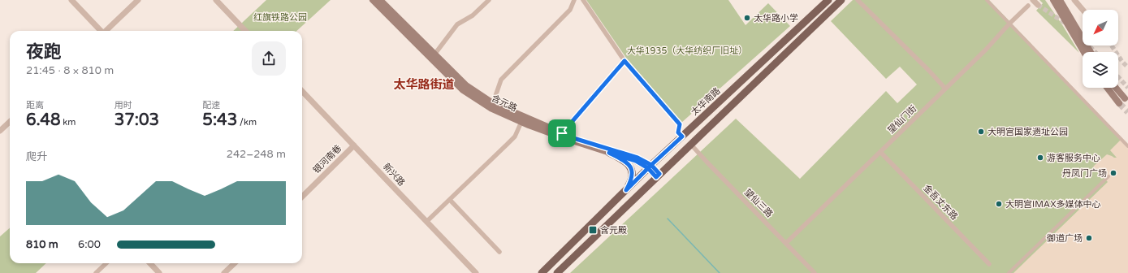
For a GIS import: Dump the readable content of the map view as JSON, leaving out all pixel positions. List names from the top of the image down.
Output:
{
  "streets": {
    "main road": ["太华南路", "含元路"],
    "street": [
      "望仙门街",
      "银河南巷",
      "新兴路",
      "金吾丈东路",
      "望仙三路"
    ]
  },
  "crossings": [
    ["太华南路", "含元路"],
    ["望仙门街", "金吾丈东路"],
    ["望仙门街", "望仙三路"],
    ["银河南巷", "新兴路"]
  ],
  "districts": ["太华路街道"],
  "parks": ["红旗铁路公园", "大华1935（大华纺织厂旧址）"],
  "places": {
    "other": [
      "太华路小学",
      "大明宫国家遗址公园",
      "游客服务中心",
      "丹凤门广场",
      "大明宫IMAX多媒体中心",
      "御道广场"
    ],
    "transit": ["含元殿"]
  },
  "north": "bottom left",
  "page": {
    "heading": ["夜跑", "21:45 · 8 × 810 m"],
    "stats": [
      ["距离", "6.48 km"],
      ["用时", "37:03"],
      ["配速", "5:43 /km"]
    ],
    "chart": ["爬升", "242–248 m"],
    "list": [
      {
        "name": "810 m",
        "note": "6:00"
      }
    ]
  }
}
